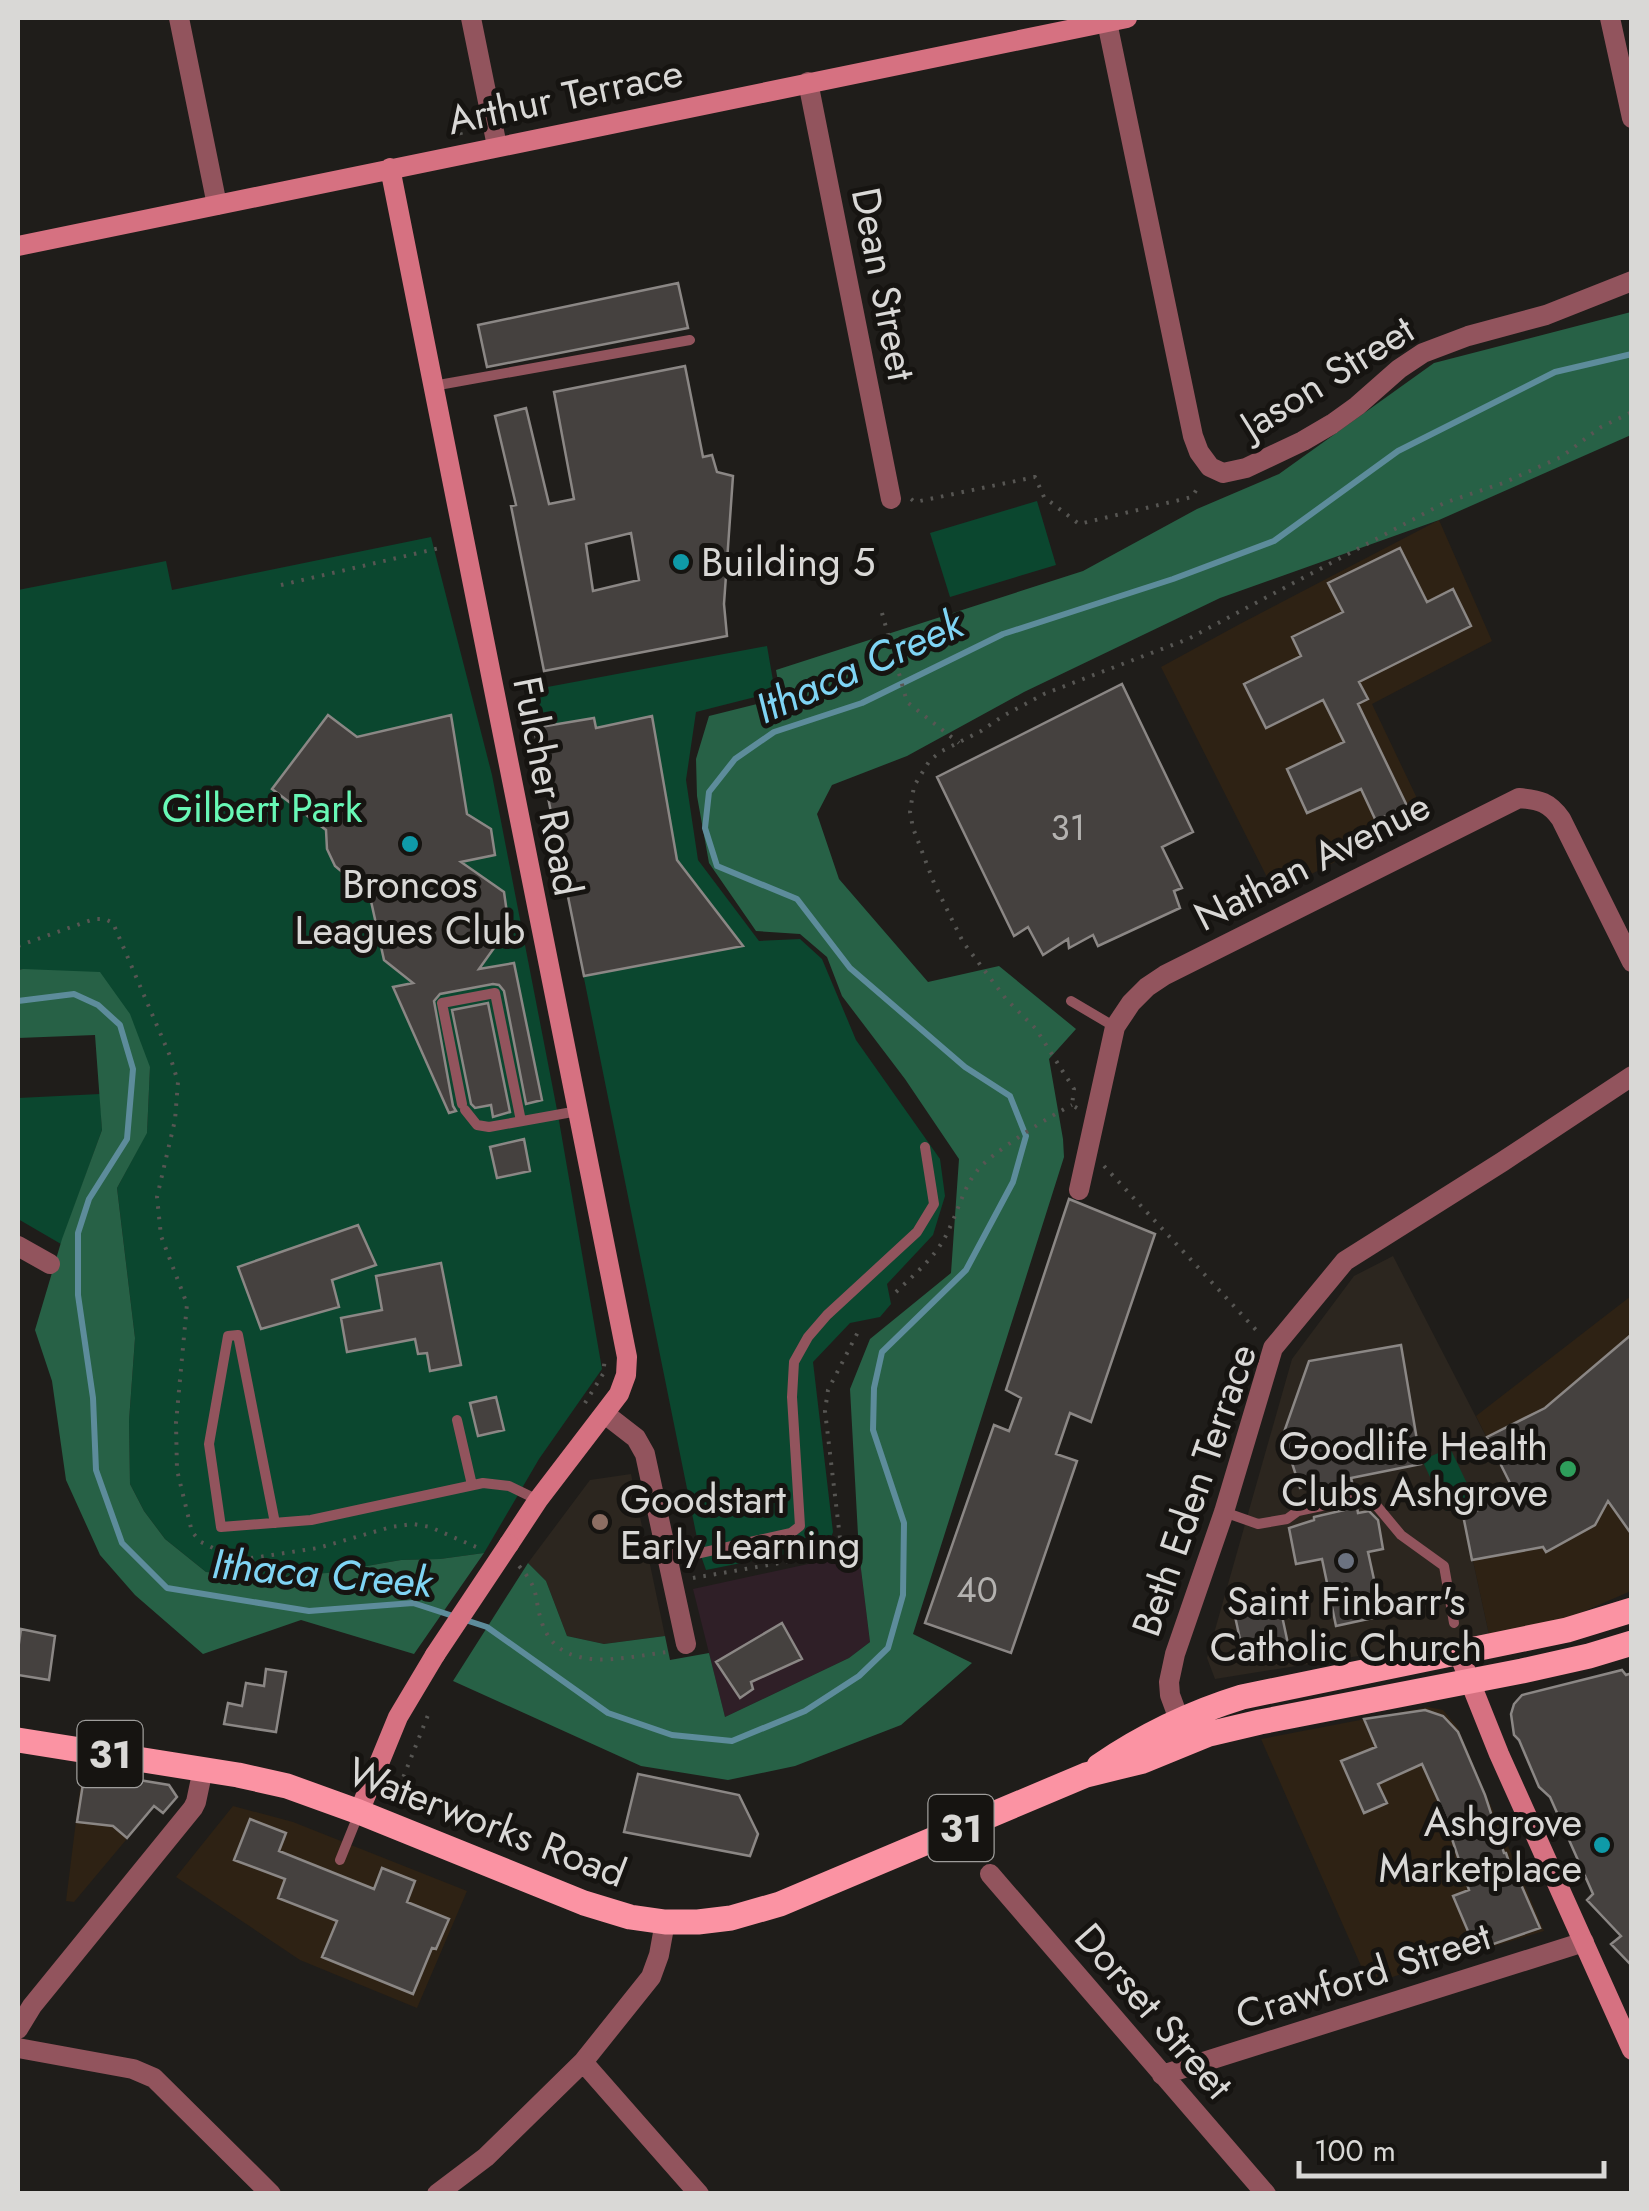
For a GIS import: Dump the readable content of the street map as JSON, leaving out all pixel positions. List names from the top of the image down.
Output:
{
  "streets": {
    "main road": ["31", "Waterworks Road"],
    "street": [
      "Arthur Terrace",
      "Dean Street",
      "Jason Street",
      "Fulcher Road",
      "Nathan Avenue",
      "Beth Eden Terrace",
      "Crawford Street",
      "Dorset Street"
    ]
  },
  "crossings": [
    ["Arthur Terrace", "Dean Street"],
    ["Arthur Terrace", "Jason Street"],
    ["Arthur Terrace", "Fulcher Road"],
    ["Fulcher Road", "Waterworks Road"],
    ["Beth Eden Terrace", "Waterworks Road"],
    ["Crawford Street", "Dorset Street"]
  ],
  "water": ["Ithaca Creek"],
  "parks": ["Gilbert Park"],
  "places": [
    "Building 5",
    "Broncos Leagues Club",
    "Goodlife Health Clubs Ashgrove",
    "Goodstart Early Learning",
    "Saint Finbarr's Catholic Church",
    "Ashgrove Marketplace"
  ],
  "house_numbers": ["31", "40"],
  "scale_bar": "100 m"
}
